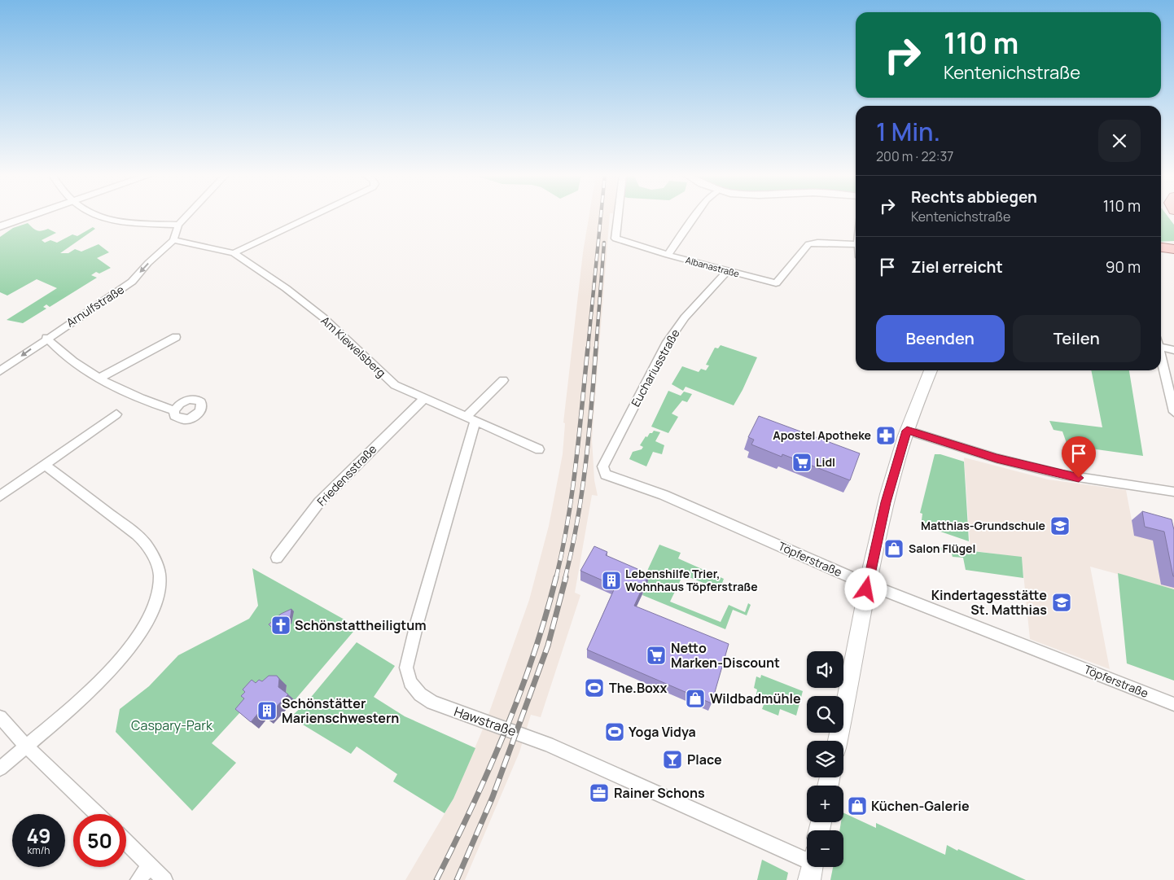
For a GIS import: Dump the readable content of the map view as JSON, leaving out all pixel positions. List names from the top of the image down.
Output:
{
  "streets": {
    "street": [
      "Albanastraße",
      "Arnulfstraße",
      "Am Kiewelsberg",
      "Euchariusstraße",
      "Friedensstraße",
      "Töpferstraße",
      "Hawstraße"
    ]
  },
  "crossings": [
    ["Albanastraße", "Euchariusstraße"],
    ["Arnulfstraße", "Am Kiewelsberg"],
    ["Am Kiewelsberg", "Friedensstraße"],
    ["Am Kiewelsberg", "Hawstraße"],
    ["Euchariusstraße", "Töpferstraße"]
  ],
  "parks": ["Caspary-Park"],
  "places": {
    "pharmacy": ["Apostel Apotheke"],
    "supermarket": ["Lidl", "Netto Marken-Discount"],
    "school or university": ["Matthias-Grundschule", "Kindertagesstätte St. Matthias"],
    "shop": ["Salon Flügel", "Wildbadmühle", "Küchen-Galerie"],
    "building": ["Lebenshilfe Trier, Wohnhaus Töpferstraße", "Schönstätter Marienschwestern"],
    "church": ["Schönstattheiligtum"],
    "sports": ["The.Boxx", "Yoga Vidya"],
    "bar": ["Place"],
    "office": ["Rainer Schons"]
  },
  "page": {
    "turn": ["110 m", "Kentenichstraße"],
    "heading": ["1 Min.", "200 m · 22:37"],
    "list": [
      {
        "name": "Rechts abbiegen",
        "note": "Kentenichstraße",
        "value": "110 m"
      },
      {
        "name": "Ziel erreicht",
        "value": "90 m"
      }
    ],
    "buttons": ["Beenden", "Teilen"],
    "map_buttons": ["+", "−"],
    "speed": "49 km/h",
    "limit": "50"
  }
}
